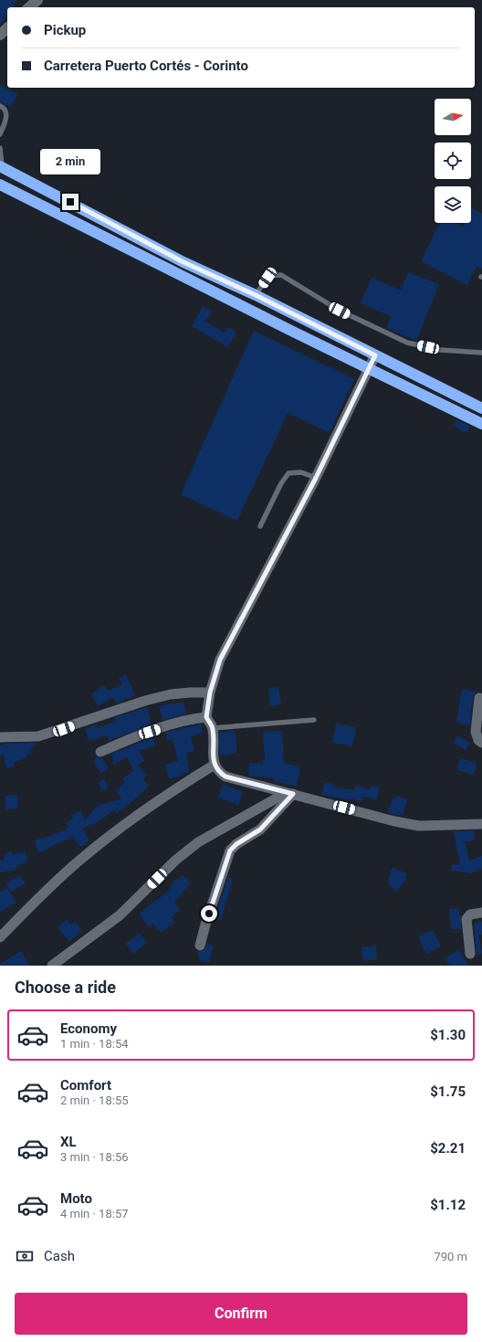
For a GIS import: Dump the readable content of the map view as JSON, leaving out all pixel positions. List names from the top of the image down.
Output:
{
  "north": "right",
  "page": {
    "banner": ["Pickup", "Carretera Puerto Cortés - Corinto"],
    "bubble": "2 min",
    "heading": "Choose a ride",
    "list": [
      {
        "name": "Economy",
        "note": "1 min · 18:54",
        "value": "$1.30"
      },
      {
        "name": "Comfort",
        "note": "2 min · 18:55",
        "value": "$1.75"
      },
      {
        "name": "XL",
        "note": "3 min · 18:56",
        "value": "$2.21"
      },
      {
        "name": "Moto",
        "note": "4 min · 18:57",
        "value": "$1.12"
      }
    ],
    "pay": ["Cash", "790 m"],
    "buttons": "Confirm"
  }
}
